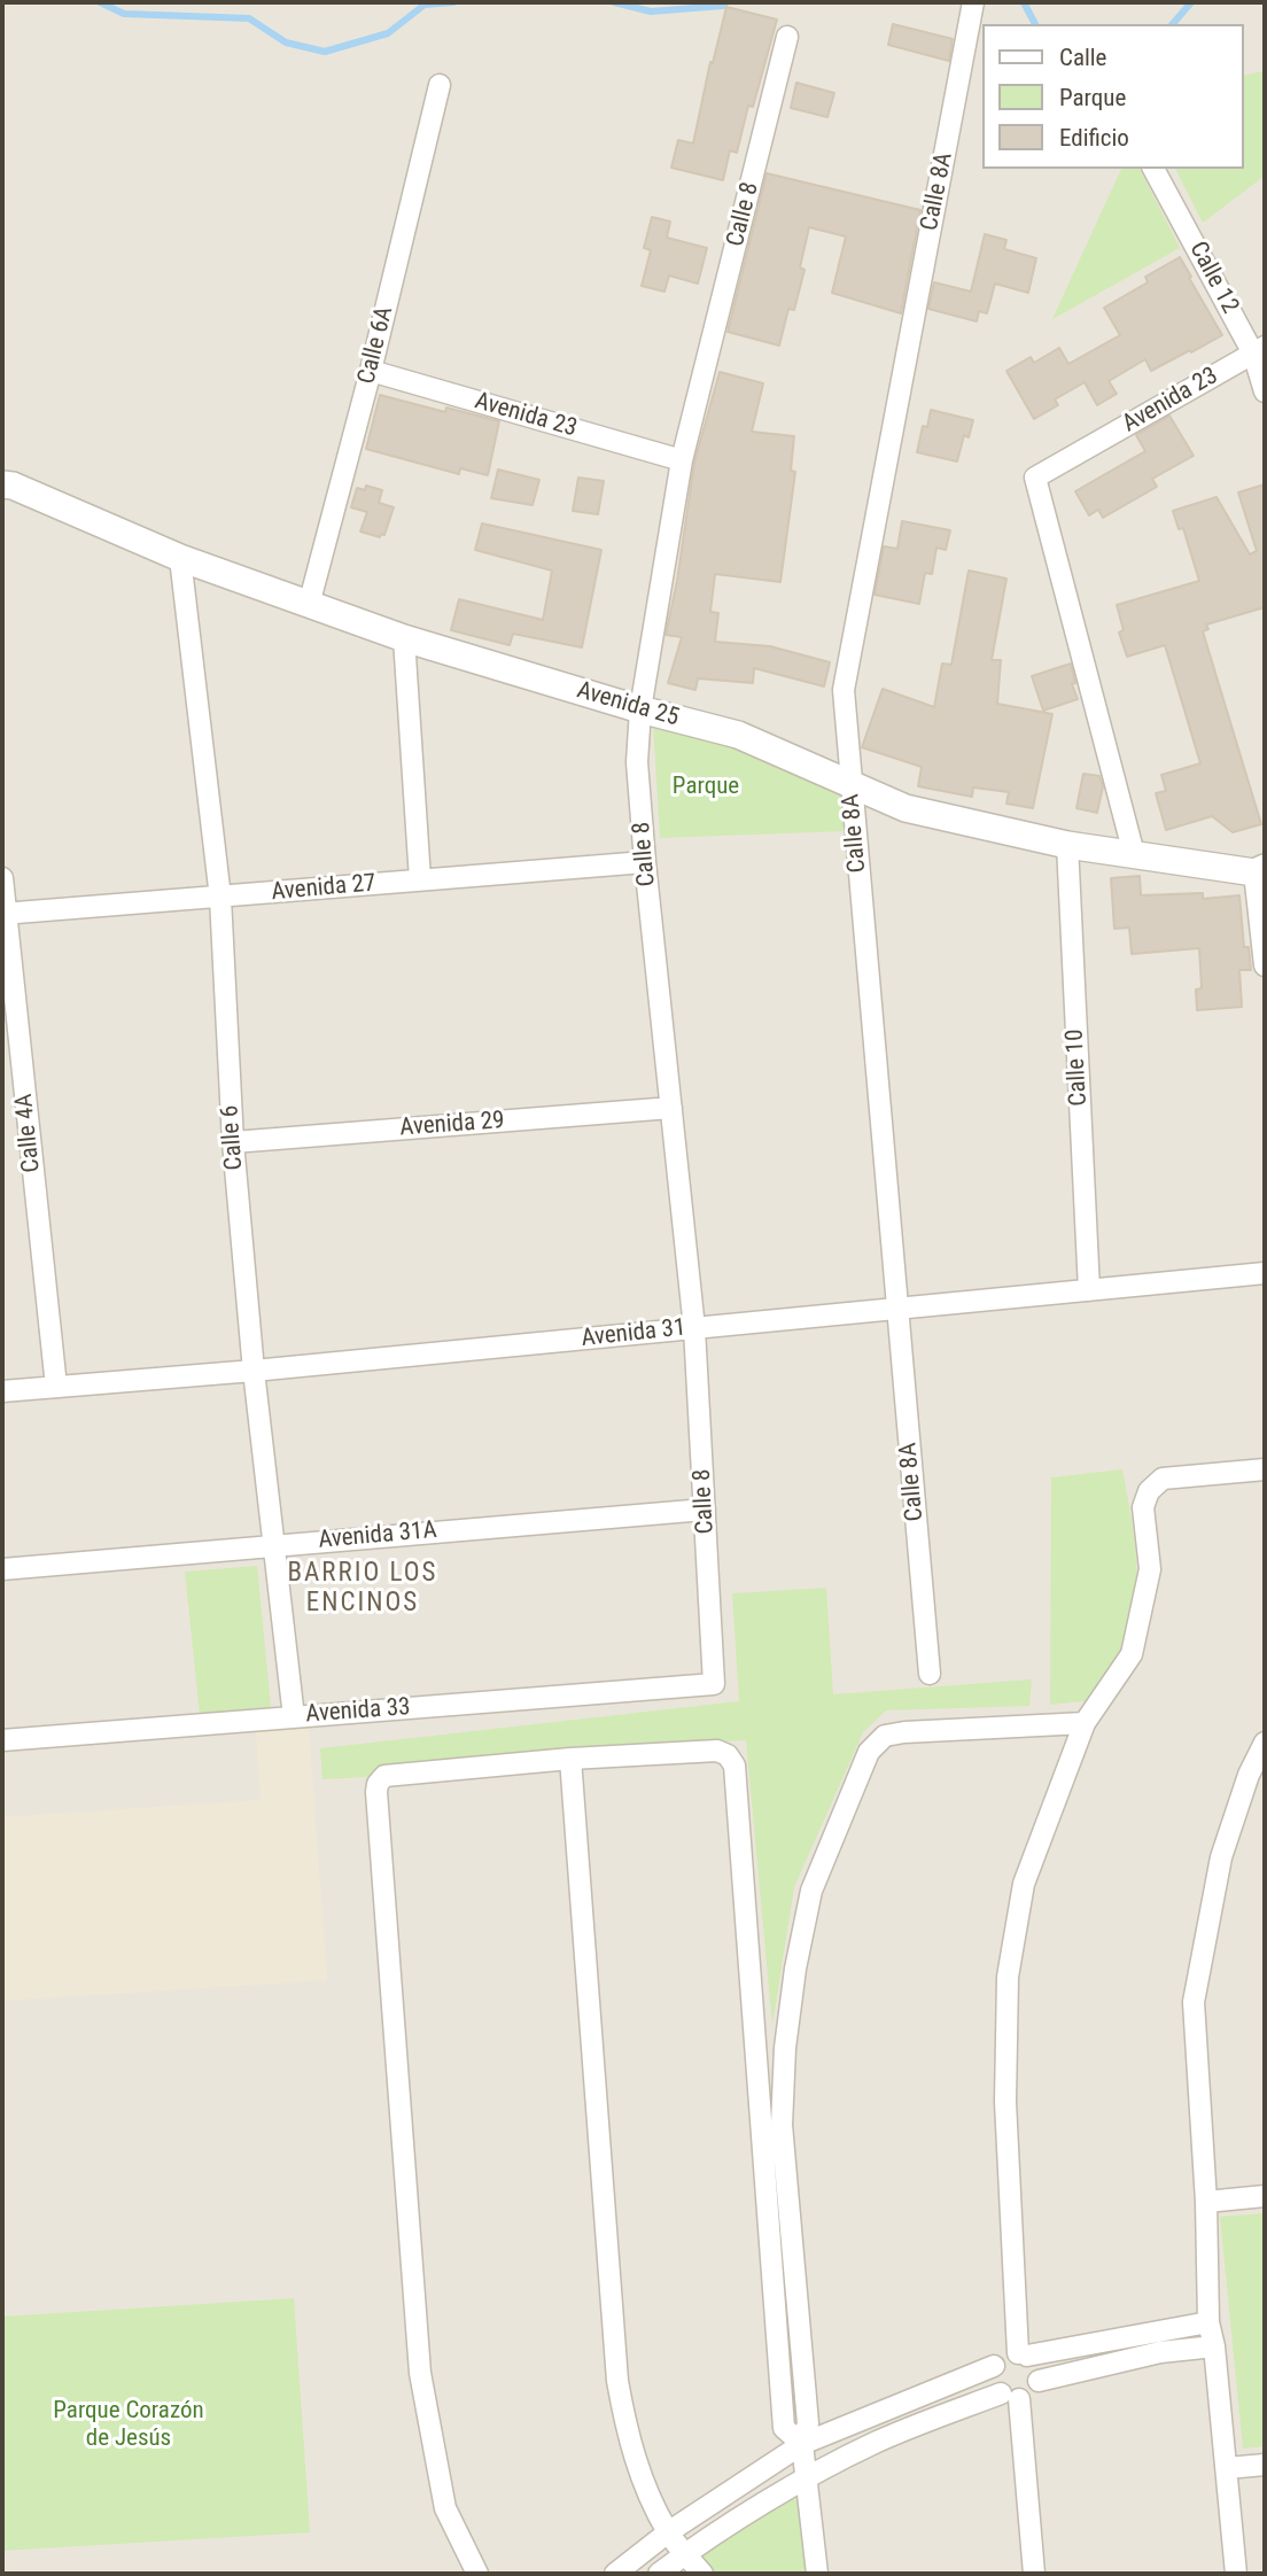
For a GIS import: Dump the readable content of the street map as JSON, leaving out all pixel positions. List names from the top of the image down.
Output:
{
  "streets": {
    "street": [
      "Calle 8A",
      "Calle 8",
      "Calle 12",
      "Calle 6A",
      "Avenida 23",
      "Avenida 25",
      "Avenida 27",
      "Calle 10",
      "Avenida 29",
      "Calle 4A",
      "Calle 6",
      "Avenida 31",
      "Avenida 31A",
      "Avenida 33"
    ]
  },
  "crossings": [
    ["Calle 8A", "Avenida 25"],
    ["Calle 8A", "Avenida 31"],
    ["Calle 8", "Avenida 23"],
    ["Calle 8", "Avenida 25"],
    ["Calle 8", "Avenida 27"],
    ["Calle 8", "Avenida 29"],
    ["Calle 8", "Avenida 31"],
    ["Calle 8", "Avenida 31A"],
    ["Calle 8", "Avenida 33"],
    ["Calle 12", "Avenida 23"],
    ["Calle 6A", "Avenida 23"],
    ["Calle 6A", "Avenida 25"],
    ["Avenida 23", "Avenida 25"],
    ["Avenida 25", "Calle 10"],
    ["Avenida 25", "Calle 6"],
    ["Avenida 27", "Calle 4A"],
    ["Avenida 27", "Calle 6"],
    ["Calle 10", "Avenida 31"],
    ["Avenida 29", "Calle 6"],
    ["Calle 4A", "Avenida 31"],
    ["Calle 6", "Avenida 31"],
    ["Calle 6", "Avenida 31A"],
    ["Calle 6", "Avenida 33"]
  ],
  "districts": ["BARRIO LOS ENCINOS"],
  "parks": ["Parque", "Parque Corazón de Jesús"],
  "legend": ["Calle", "Parque", "Edificio"]
}
